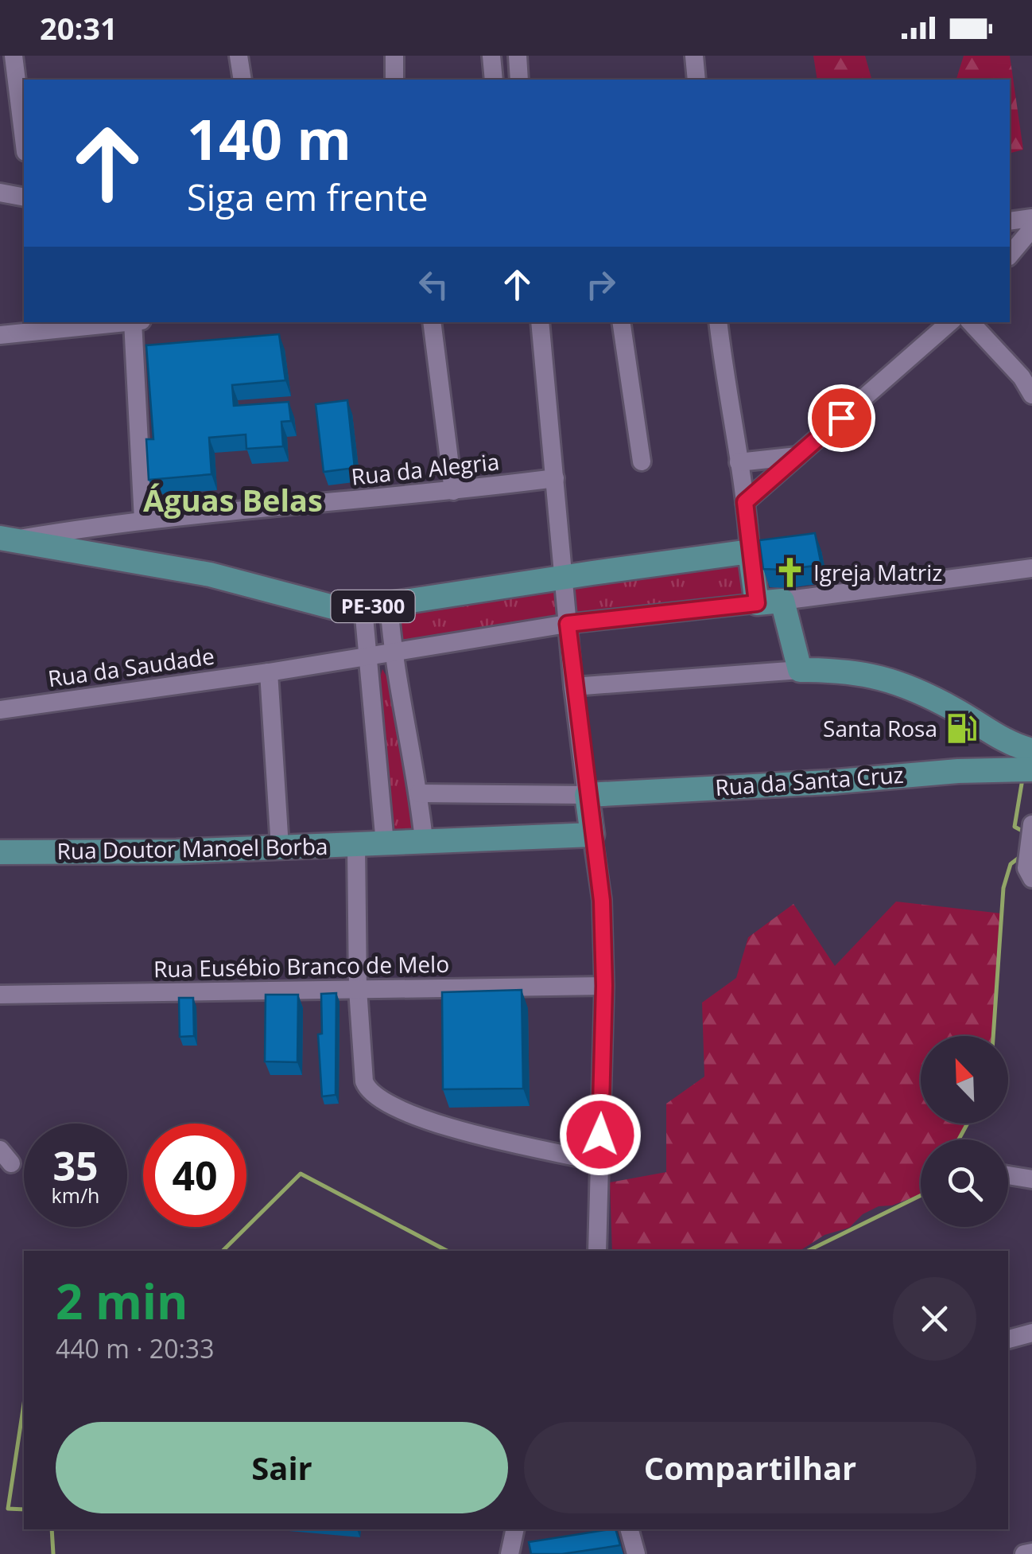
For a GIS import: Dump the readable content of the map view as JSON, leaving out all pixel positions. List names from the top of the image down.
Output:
{
  "streets": {
    "main road": ["PE-300", "Rua da Santa Cruz", "Rua Doutor Manoel Borba"],
    "street": ["Rua da Alegria", "Rua da Saudade", "Rua Eusébio Branco de Melo"]
  },
  "crossings": [
    ["Rua da Alegria", "PE-300"]
  ],
  "districts": ["Águas Belas"],
  "places": {
    "church": ["Igreja Matriz"],
    "fuel station": ["Santa Rosa"]
  },
  "north": "top left",
  "page": {
    "status": "20:31",
    "turn": ["140 m", "Siga em frente"],
    "speed": "35 km/h",
    "limit": "40",
    "heading": ["2 min", "440 m · 20:33"],
    "buttons": ["Sair", "Compartilhar"]
  }
}
